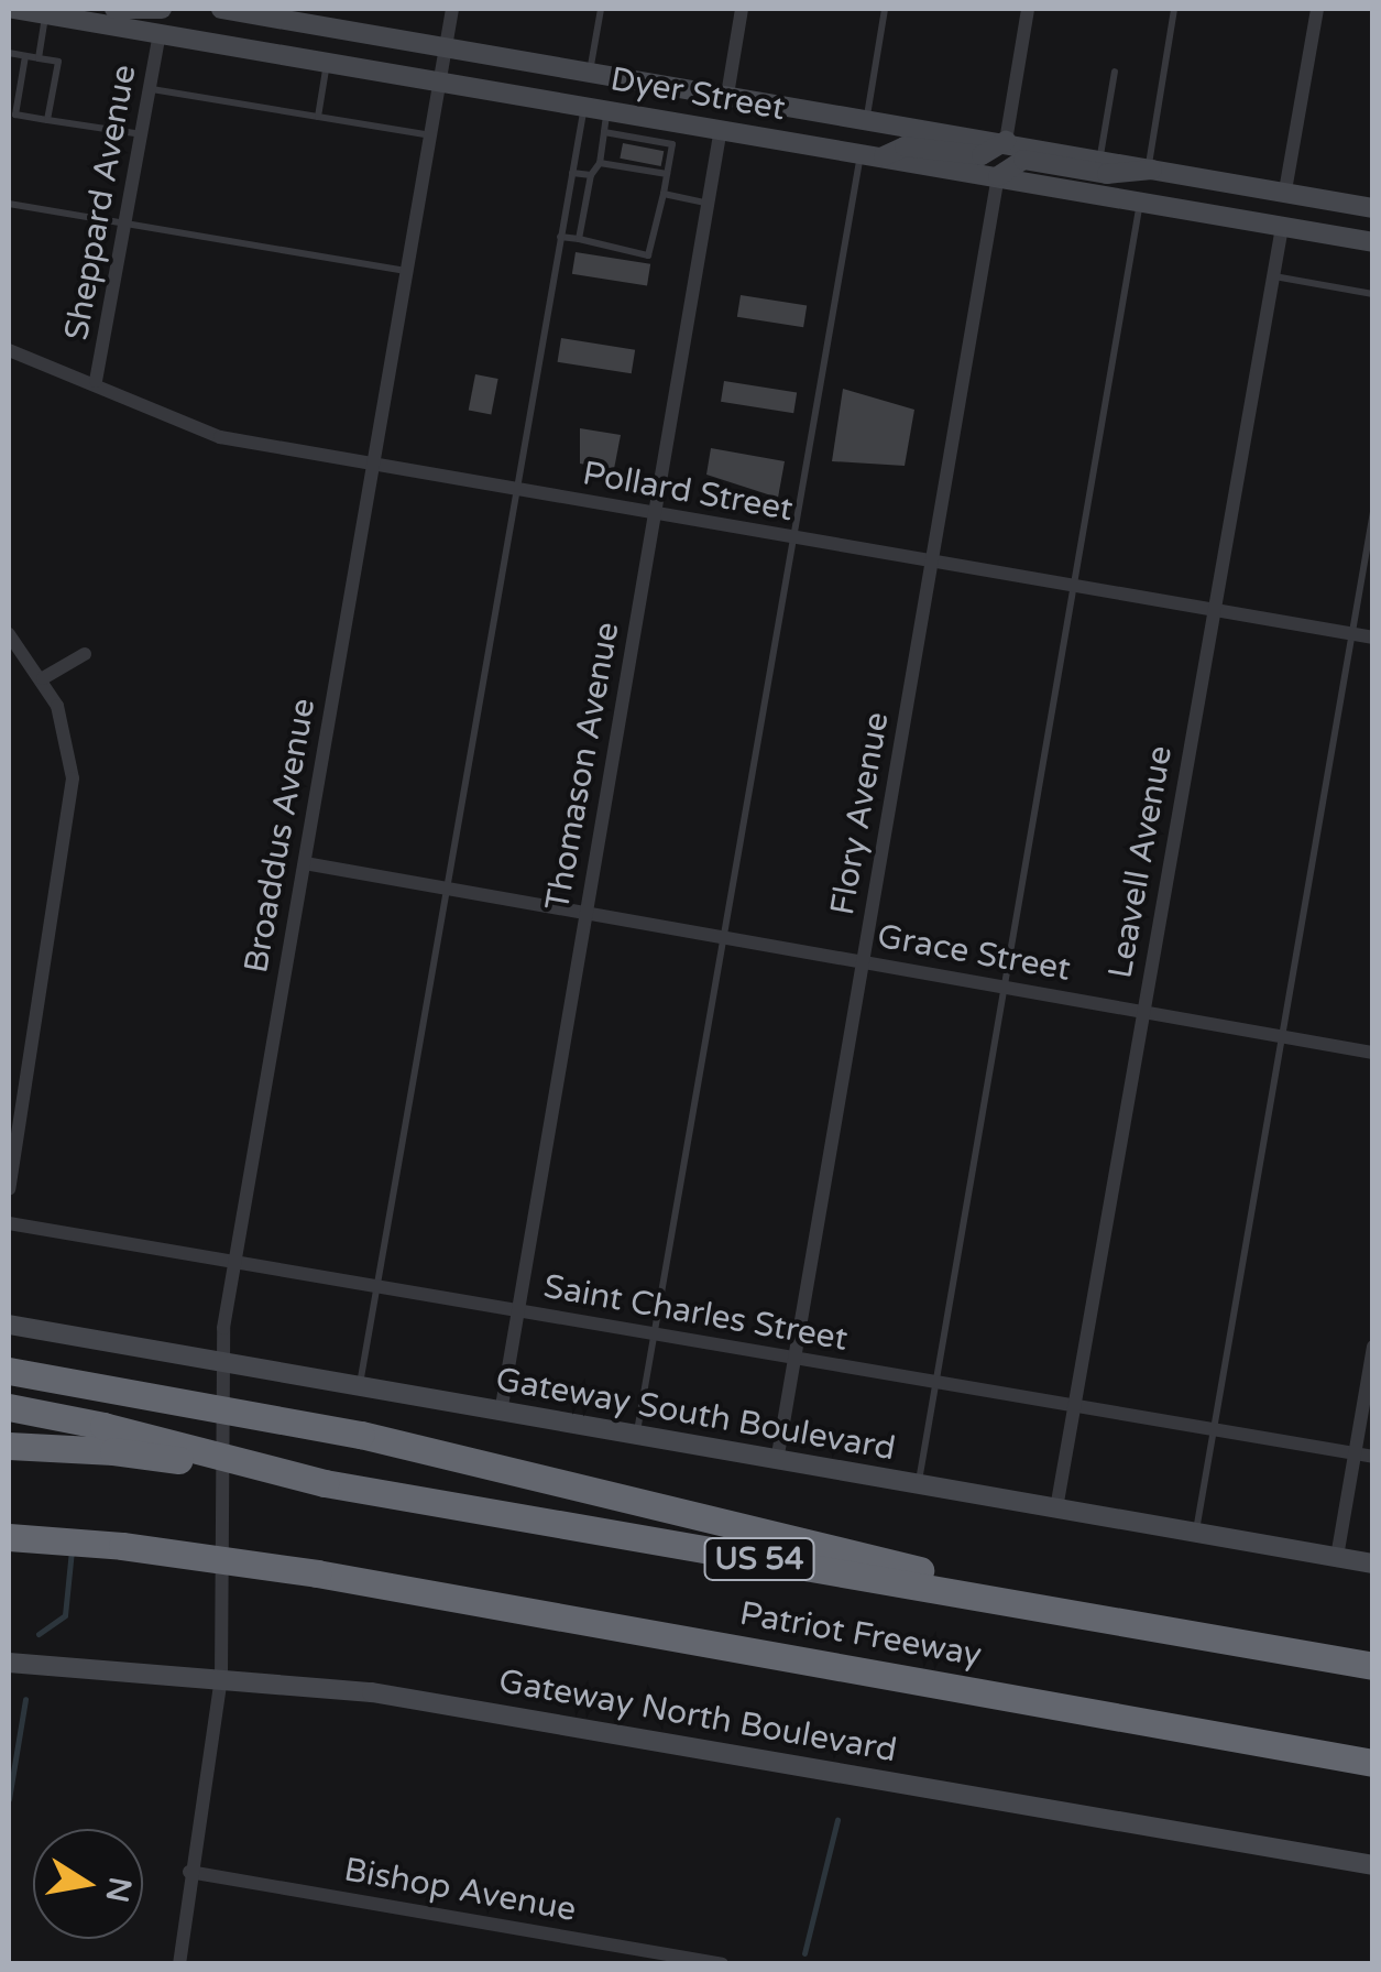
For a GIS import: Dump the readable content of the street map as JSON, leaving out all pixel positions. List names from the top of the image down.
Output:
{
  "streets": {
    "highway": ["US 54", "Patriot Freeway"],
    "main road": ["Dyer Street", "Gateway South Boulevard", "Gateway North Boulevard"],
    "street": [
      "Sheppard Avenue",
      "Pollard Street",
      "Thomason Avenue",
      "Flory Avenue",
      "Broaddus Avenue",
      "Leavell Avenue",
      "Grace Street",
      "Saint Charles Street",
      "Bishop Avenue"
    ]
  },
  "crossings": [
    ["Dyer Street", "Sheppard Avenue"],
    ["Dyer Street", "Thomason Avenue"],
    ["Dyer Street", "Flory Avenue"],
    ["Dyer Street", "Broaddus Avenue"],
    ["Dyer Street", "Leavell Avenue"],
    ["Sheppard Avenue", "Pollard Street"],
    ["Pollard Street", "Thomason Avenue"],
    ["Pollard Street", "Flory Avenue"],
    ["Pollard Street", "Broaddus Avenue"],
    ["Pollard Street", "Leavell Avenue"],
    ["Thomason Avenue", "Grace Street"],
    ["Thomason Avenue", "Saint Charles Street"],
    ["Thomason Avenue", "Gateway South Boulevard"],
    ["Flory Avenue", "Grace Street"],
    ["Flory Avenue", "Saint Charles Street"],
    ["Flory Avenue", "Gateway South Boulevard"],
    ["Broaddus Avenue", "Grace Street"],
    ["Broaddus Avenue", "Saint Charles Street"],
    ["Broaddus Avenue", "Gateway South Boulevard"],
    ["Broaddus Avenue", "Gateway North Boulevard"],
    ["Broaddus Avenue", "Bishop Avenue"],
    ["Leavell Avenue", "Grace Street"],
    ["Leavell Avenue", "Saint Charles Street"],
    ["Leavell Avenue", "Gateway South Boulevard"]
  ],
  "north": "right"
}
